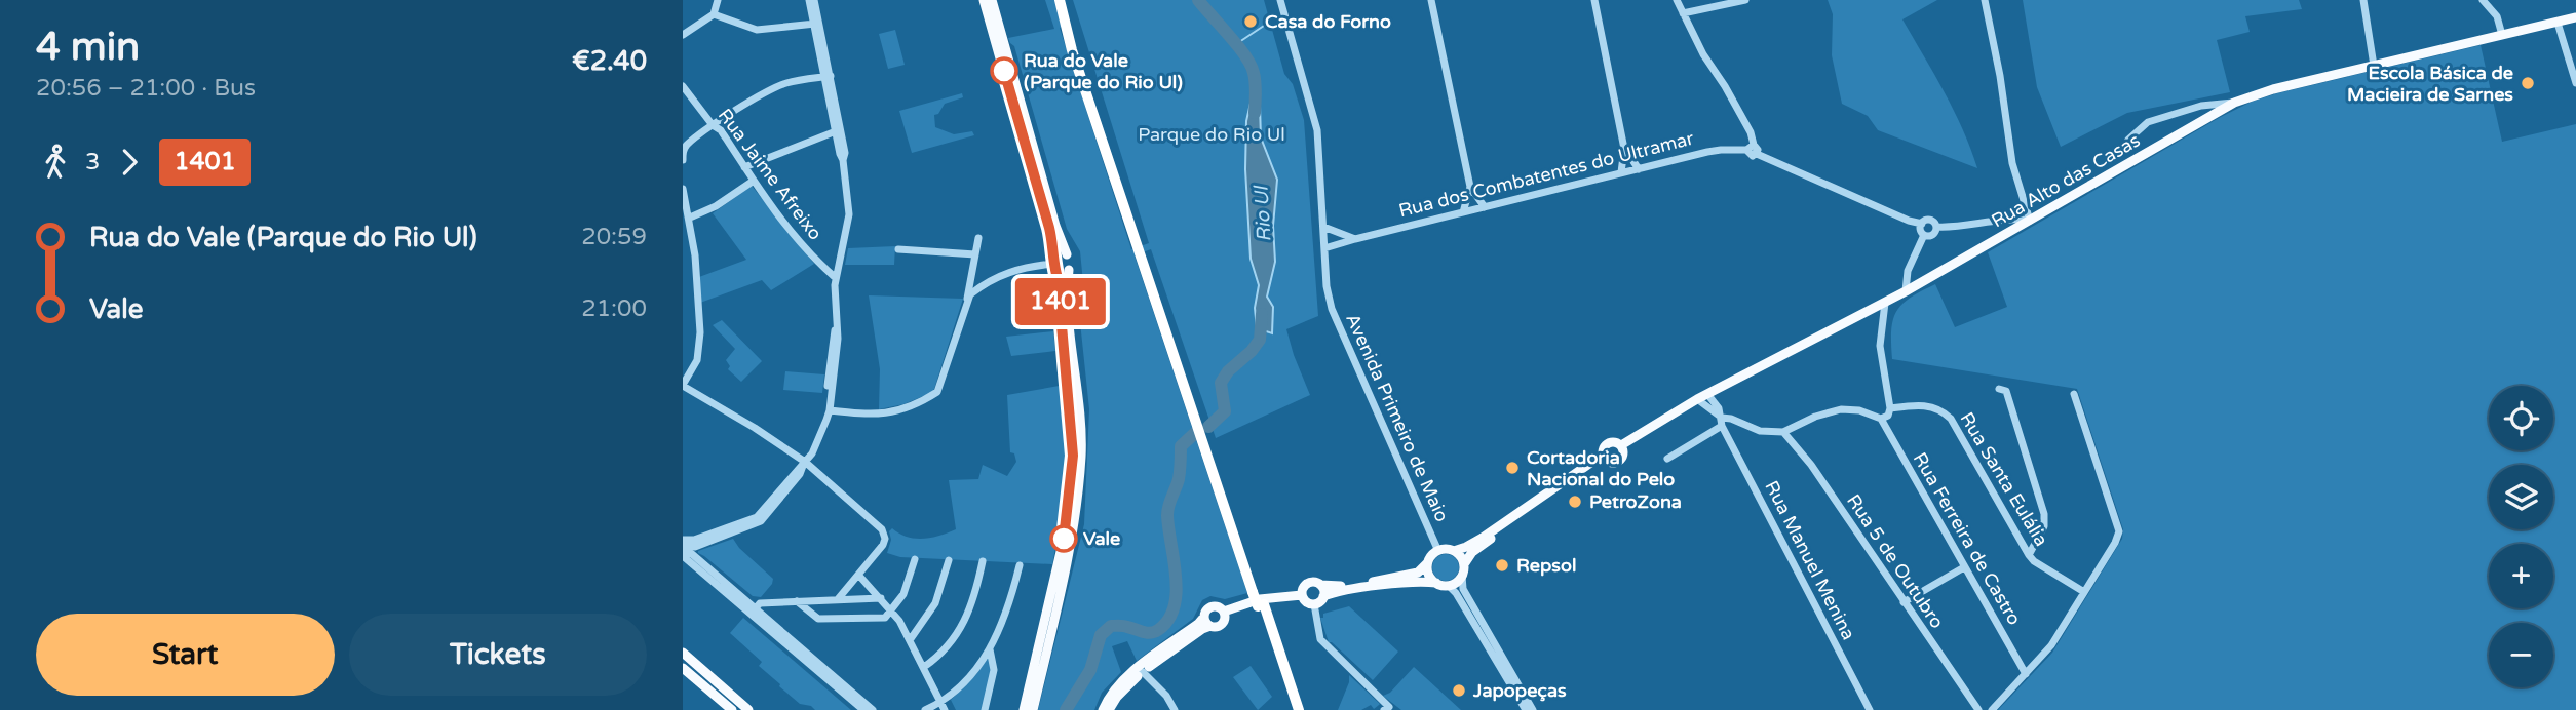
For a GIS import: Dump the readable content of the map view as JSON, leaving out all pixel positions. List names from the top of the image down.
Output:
{
  "streets": {
    "main road": ["Rua Alto das Casas"],
    "street": [
      "Rua Jaime Afreixo",
      "Rua dos Combatentes do Ultramar",
      "Avenida Primeiro de Maio",
      "Rua Santa Eulália",
      "Rua Ferreira de Castro",
      "Rua Manuel Menina",
      "Rua 5 de Outubro"
    ]
  },
  "crossings": [
    ["Rua dos Combatentes do Ultramar", "Avenida Primeiro de Maio"],
    ["Rua Alto das Casas", "Rua Manuel Menina"]
  ],
  "water": ["Rio Ul"],
  "parks": ["Parque do Rio Ul"],
  "places": [
    "Casa do Forno",
    "Rua do Vale (Parque do Rio Ul)",
    "Escola Básica de Macieira de Sarnes",
    "Cortadoria Nacional do Pelo",
    "PetroZona",
    "Vale",
    "Repsol",
    "Japopeças"
  ],
  "lines": ["bus line 1401"],
  "page": {
    "heading": ["4 min", "20:56 – 21:00 · Bus", "€2.40"],
    "on_map": "1401",
    "legs": ["3", "1401"],
    "list": [
      {
        "name": "Rua do Vale (Parque do Rio Ul)",
        "value": "20:59"
      },
      {
        "name": "Vale",
        "value": "21:00"
      }
    ],
    "map_buttons": ["+", "−"],
    "buttons": ["Start", "Tickets"]
  }
}
